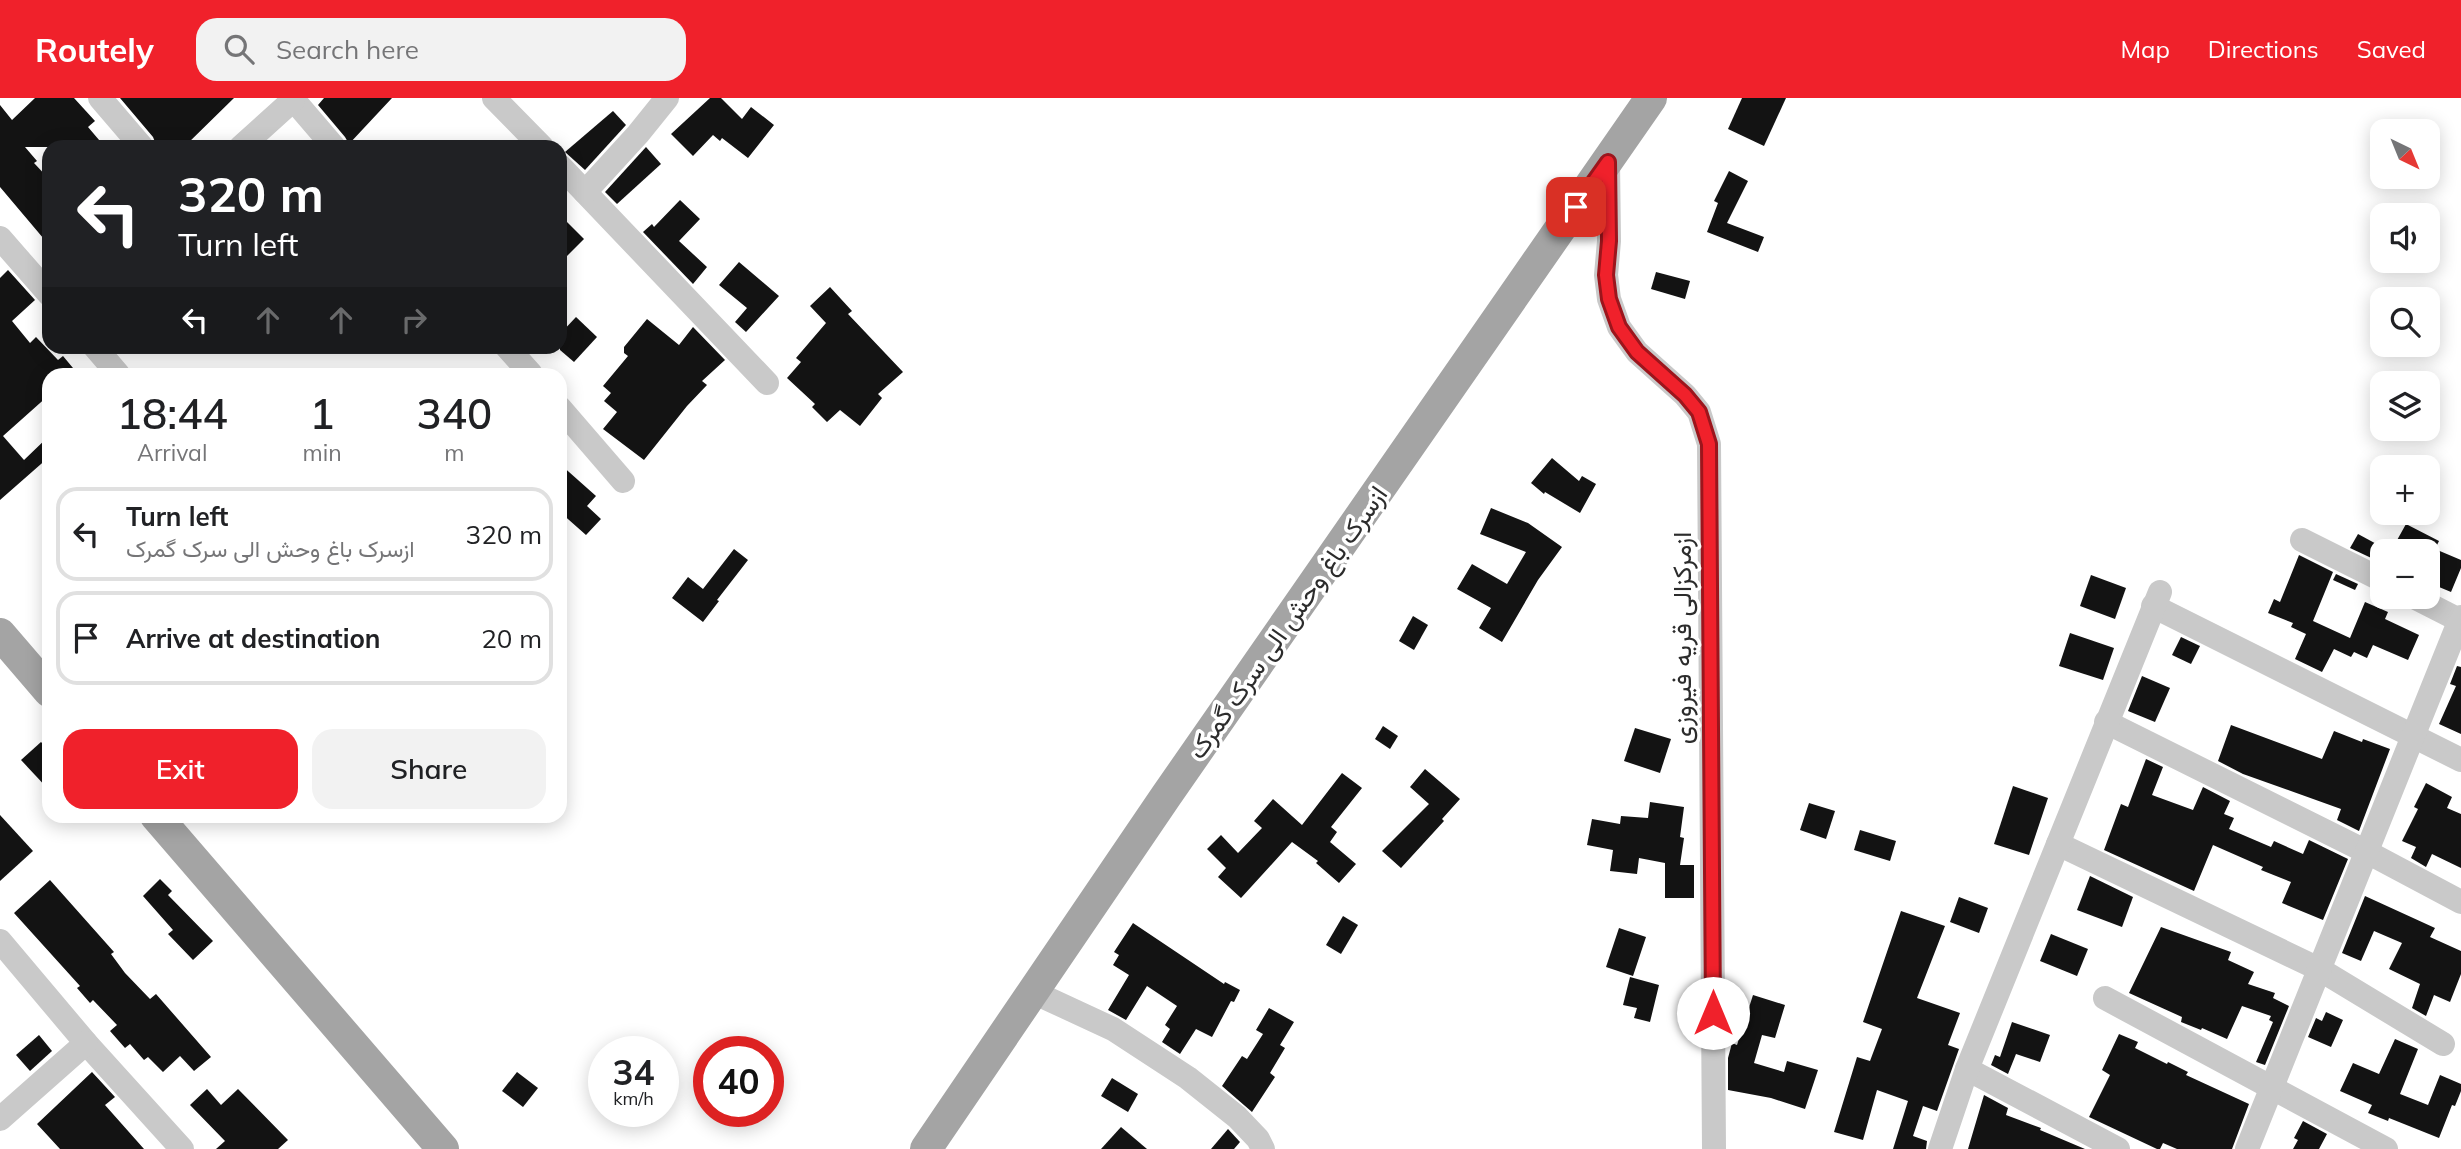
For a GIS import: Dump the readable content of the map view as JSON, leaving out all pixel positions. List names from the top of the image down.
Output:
{
  "streets": {
    "main road": ["ازسرک باغ وحش الی سرک گمرک"],
    "street": ["ازمرکزالی قریه فیروزی"]
  },
  "crossings": [
    ["ازسرک باغ وحش الی سرک گمرک", "ازمرکزالی قریه فیروزی"]
  ],
  "north": "bottom right",
  "page": {
    "header": "Routely",
    "search": "Search here",
    "nav": ["Map", "Directions", "Saved"],
    "map_buttons": ["+", "−"],
    "turn": ["320 m", "Turn left"],
    "eta": [
      "18:44",
      "Arrival",
      "1",
      "min",
      "340",
      "m"
    ],
    "list": [
      {
        "name": "Turn left",
        "note": "ازسرک باغ وحش الی سرک گمرک",
        "value": "320 m"
      },
      {
        "name": "Arrive at destination",
        "value": "20 m"
      }
    ],
    "buttons": ["Exit", "Share"],
    "speed": "34 km/h",
    "limit": "40"
  }
}
